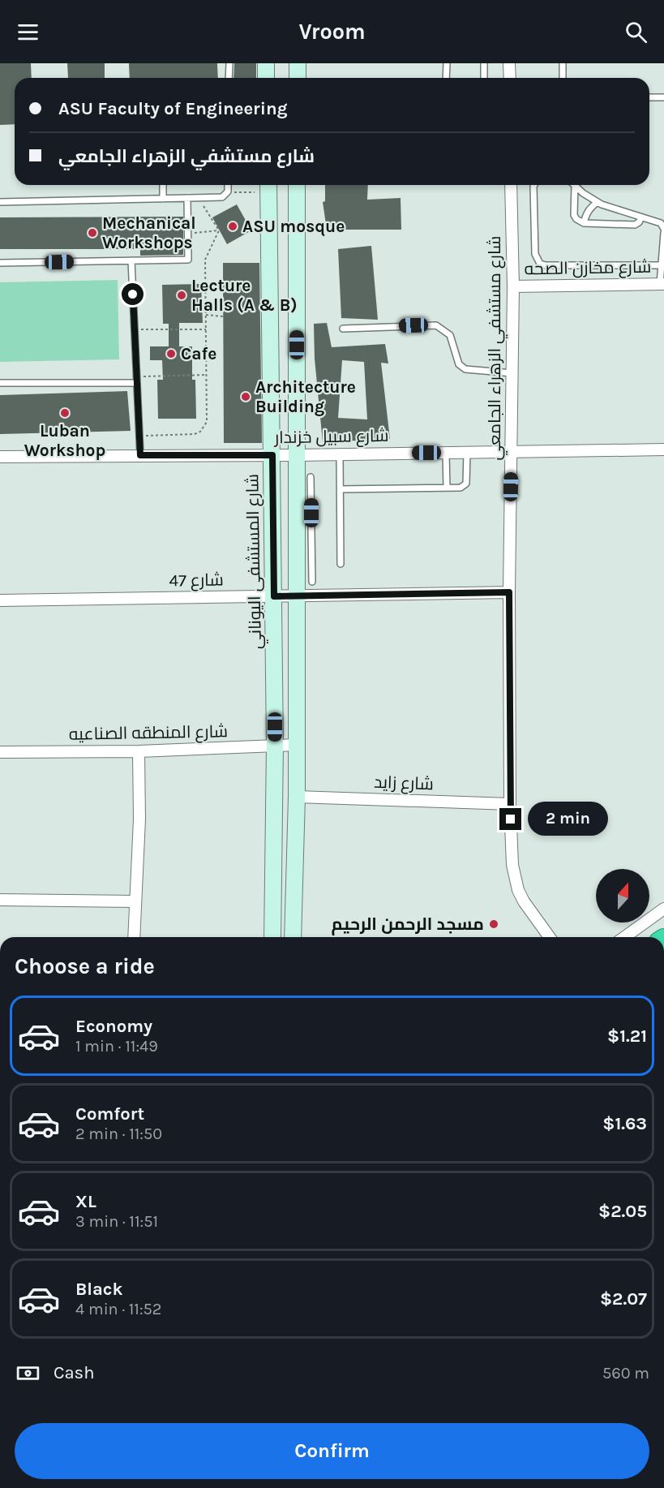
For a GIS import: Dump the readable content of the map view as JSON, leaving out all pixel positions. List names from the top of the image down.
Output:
{
  "streets": {
    "street": [
      "شارع مخازن الصحه",
      "شارع مستشفي الزهراء الجامعي",
      "شارع سبيل خزندار",
      "شارع المستشفى اليوناني",
      "شارع 47",
      "شارع المنطقه الصناعيه",
      "شارع زايد"
    ]
  },
  "crossings": [
    ["شارع مخازن الصحه", "شارع مستشفي الزهراء الجامعي"],
    ["شارع مستشفي الزهراء الجامعي", "شارع سبيل خزندار"],
    ["شارع مستشفي الزهراء الجامعي", "شارع 47"],
    ["شارع مستشفي الزهراء الجامعي", "شارع زايد"],
    ["شارع سبيل خزندار", "شارع المستشفى اليوناني"],
    ["شارع المستشفى اليوناني", "شارع 47"],
    ["شارع المستشفى اليوناني", "شارع المنطقه الصناعيه"]
  ],
  "places": [
    "ASU mosque",
    "Mechanical Workshops",
    "Lecture Halls (A & B)",
    "Cafe",
    "Architecture Building",
    "Luban Workshop",
    "مسجد الرحمن الرحيم"
  ],
  "north": "top",
  "page": {
    "header": "Vroom",
    "banner": ["ASU Faculty of Engineering", "شارع مستشفي الزهراء الجامعي"],
    "bubble": "2 min",
    "heading": "Choose a ride",
    "list": [
      {
        "name": "Economy",
        "note": "1 min · 11:49",
        "value": "$1.21"
      },
      {
        "name": "Comfort",
        "note": "2 min · 11:50",
        "value": "$1.63"
      },
      {
        "name": "XL",
        "note": "3 min · 11:51",
        "value": "$2.05"
      },
      {
        "name": "Black",
        "note": "4 min · 11:52",
        "value": "$2.07"
      }
    ],
    "pay": ["Cash", "560 m"],
    "buttons": "Confirm"
  }
}
